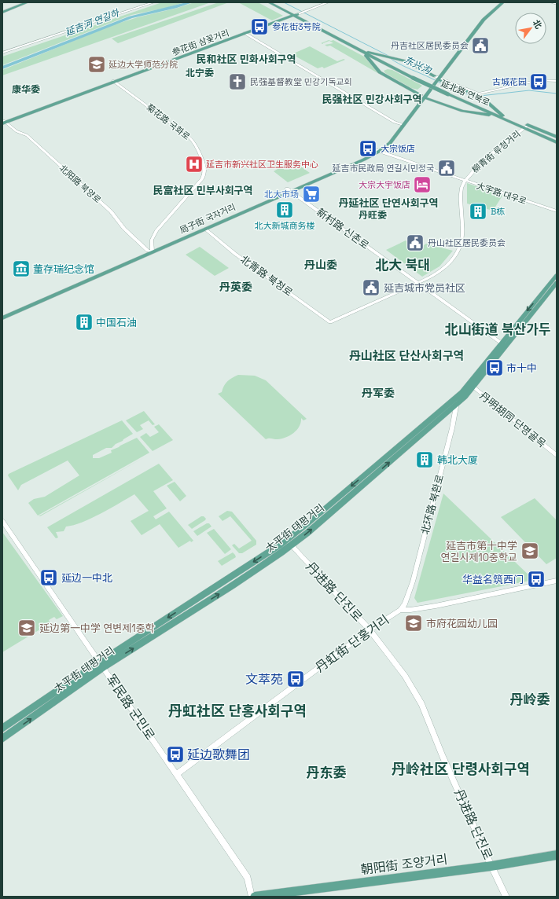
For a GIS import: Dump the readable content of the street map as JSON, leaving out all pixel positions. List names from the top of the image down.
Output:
{
  "streets": {
    "main road": [
      "参花街 삼꽃거리",
      "延北路 연북로",
      "局子街 국자거리",
      "太平街 태평거리",
      "朝阳街 조양거리"
    ],
    "street": [
      "菊花路 국화로",
      "柳青街 류청거리",
      "北阳路 북양로",
      "大宇路 대우로",
      "新村路 신촌로",
      "北青路 북청로",
      "丹明胡同 단명골목",
      "北环路 북환로",
      "丹进路 단진로",
      "丹虹街 단홍거리",
      "军民路 군민로"
    ]
  },
  "crossings": [
    ["参花街 삼꽃거리", "延北路 연북로"],
    ["参花街 삼꽃거리", "菊花路 국화로"],
    ["参花街 삼꽃거리", "北阳路 북양로"],
    ["延北路 연북로", "柳青街 류청거리"],
    ["菊花路 국화로", "北阳路 북양로"],
    ["菊花路 국화로", "局子街 국자거리"],
    ["柳青街 류청거리", "大宇路 대우로"],
    ["柳青街 류청거리", "新村路 신촌로"],
    ["柳青街 류청거리", "北青路 북청로"],
    ["北阳路 북양로", "局子街 국자거리"],
    ["大宇路 대우로", "局子街 국자거리"],
    ["局子街 국자거리", "新村路 신촌로"],
    ["局子街 국자거리", "北青路 북청로"],
    ["新村路 신촌로", "太平街 태평거리"],
    ["丹明胡同 단명골목", "太平街 태평거리"],
    ["北环路 북환로", "太平街 태평거리"],
    ["北环路 북환로", "丹虹街 단홍거리"],
    ["太平街 태평거리", "丹进路 단진로"],
    ["太平街 태평거리", "军民路 군민로"],
    ["丹进路 단진로", "丹虹街 단홍거리"],
    ["丹进路 단진로", "朝阳街 조양거리"],
    ["丹虹街 단홍거리", "军民路 군민로"]
  ],
  "districts": [
    "民和社区 민화사회구역",
    "北宁委",
    "康华委",
    "民强社区 민강사회구역",
    "民富社区 민부사회구역",
    "丹延社区 단연사회구역",
    "丹旺委",
    "丹山委",
    "北大 북대",
    "丹英委",
    "北山街道 북산가두",
    "丹山社区 단산사회구역",
    "丹军委",
    "丹岭委",
    "丹虹社区 단홍사회구역",
    "丹岭社区 단령사회구역",
    "丹东委"
  ],
  "water": ["延吉河 연길하", "东兴沟"],
  "places": {
    "bus stop": [
      "参花街3号院",
      "古城花园",
      "大宗饭店",
      "市十中",
      "延边一中北",
      "华益名筑西门",
      "文萃苑",
      "延边歌舞团"
    ],
    "public building": [
      "丹吉社区居民委员会",
      "延吉市民政局 연길시민정국",
      "丹山社区居民委员会",
      "延吉城市党员社区"
    ],
    "school or university": [
      "延边大学师范分院",
      "延吉市第十中学 연길시제10중학교",
      "市府花园幼儿园",
      "延边第一中学 연변제1중학"
    ],
    "church": ["民强基督教堂 민강기독교회"],
    "hospital": ["延吉市新兴社区卫生服务中心"],
    "hotel": ["大宗大宇饭店"],
    "supermarket": ["北大市场"],
    "building": [
      "北大新城商务楼",
      "B栋",
      "中国石油",
      "韩北大厦"
    ],
    "museum": ["董存瑞纪念馆"]
  },
  "north": "top right"
}
